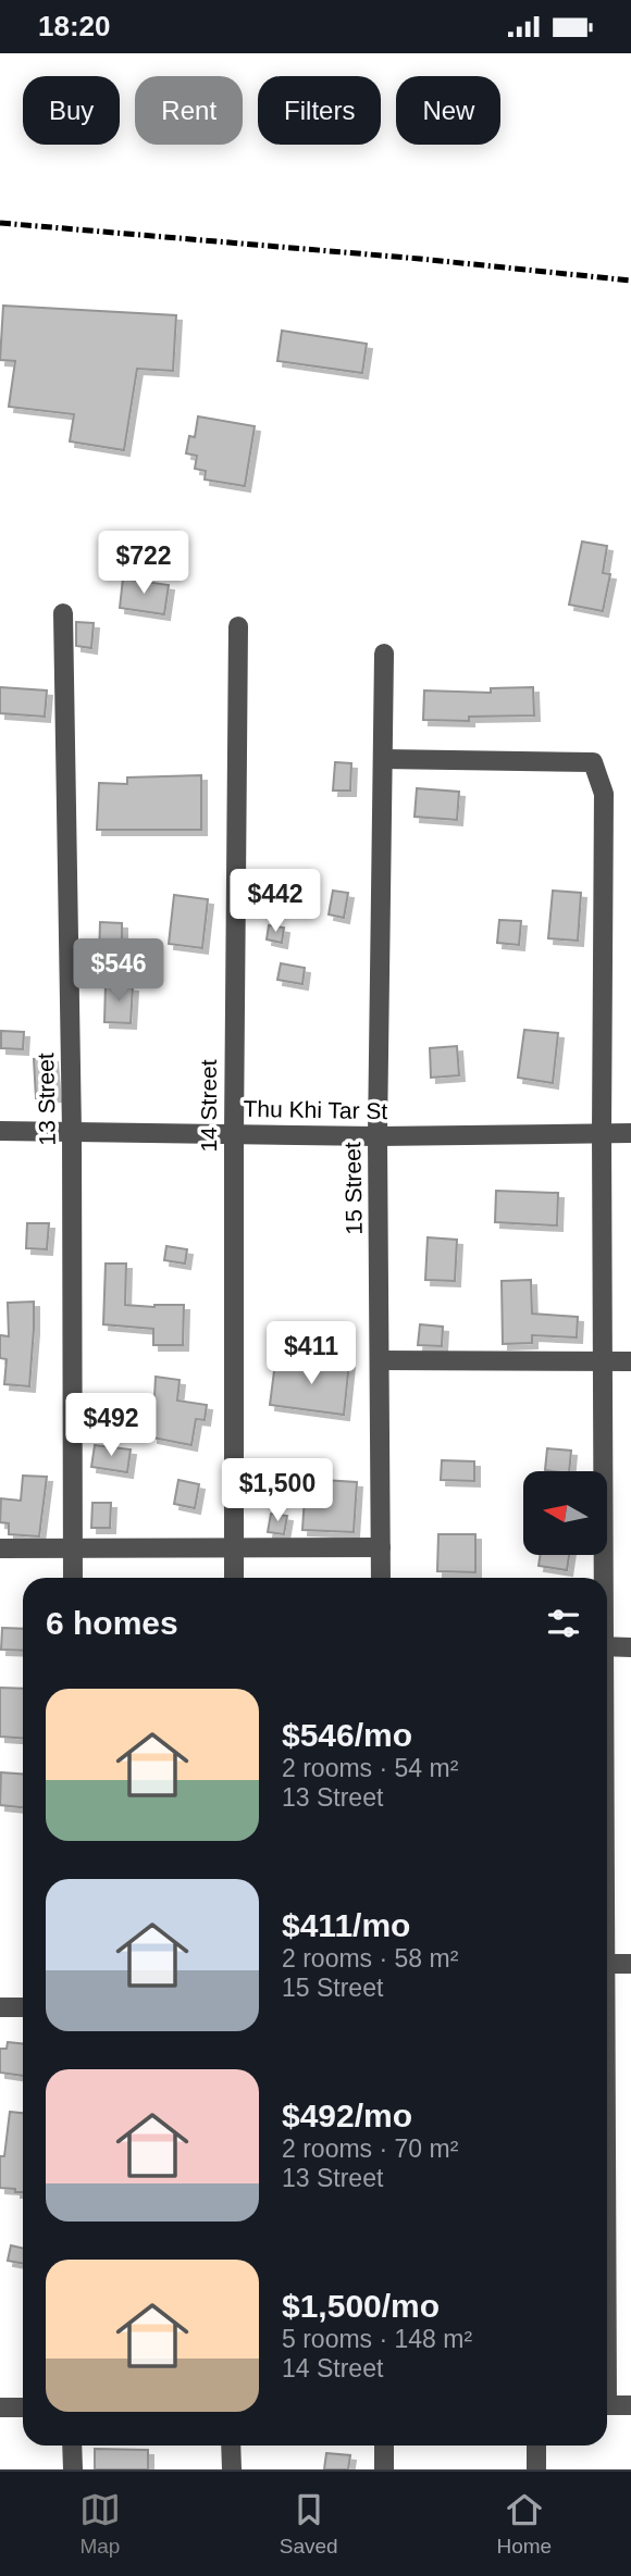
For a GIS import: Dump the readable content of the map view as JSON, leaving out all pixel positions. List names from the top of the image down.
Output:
{
  "streets": {
    "street": [
      "13 Street",
      "14 Street",
      "Thu Khi Tar St",
      "15 Street"
    ]
  },
  "crossings": [
    ["13 Street", "Thu Khi Tar St"],
    ["14 Street", "Thu Khi Tar St"],
    ["Thu Khi Tar St", "15 Street"]
  ],
  "north": "left",
  "page": {
    "status": "18:20",
    "chip": [
      "Buy",
      "Rent",
      "Filters",
      "New"
    ],
    "price": [
      "$722",
      "$442",
      "$546",
      "$411",
      "$492",
      "$1,500"
    ],
    "heading": "6 homes",
    "list": [
      {
        "name": "$546/mo",
        "note": "2 rooms · 54 m² · 13 Street"
      },
      {
        "name": "$411/mo",
        "note": "2 rooms · 58 m² · 15 Street"
      },
      {
        "name": "$492/mo",
        "note": "2 rooms · 70 m² · 13 Street"
      },
      {
        "name": "$1,500/mo",
        "note": "5 rooms · 148 m² · 14 Street"
      }
    ],
    "tabs": ["Map", "Saved", "Home"]
  }
}
